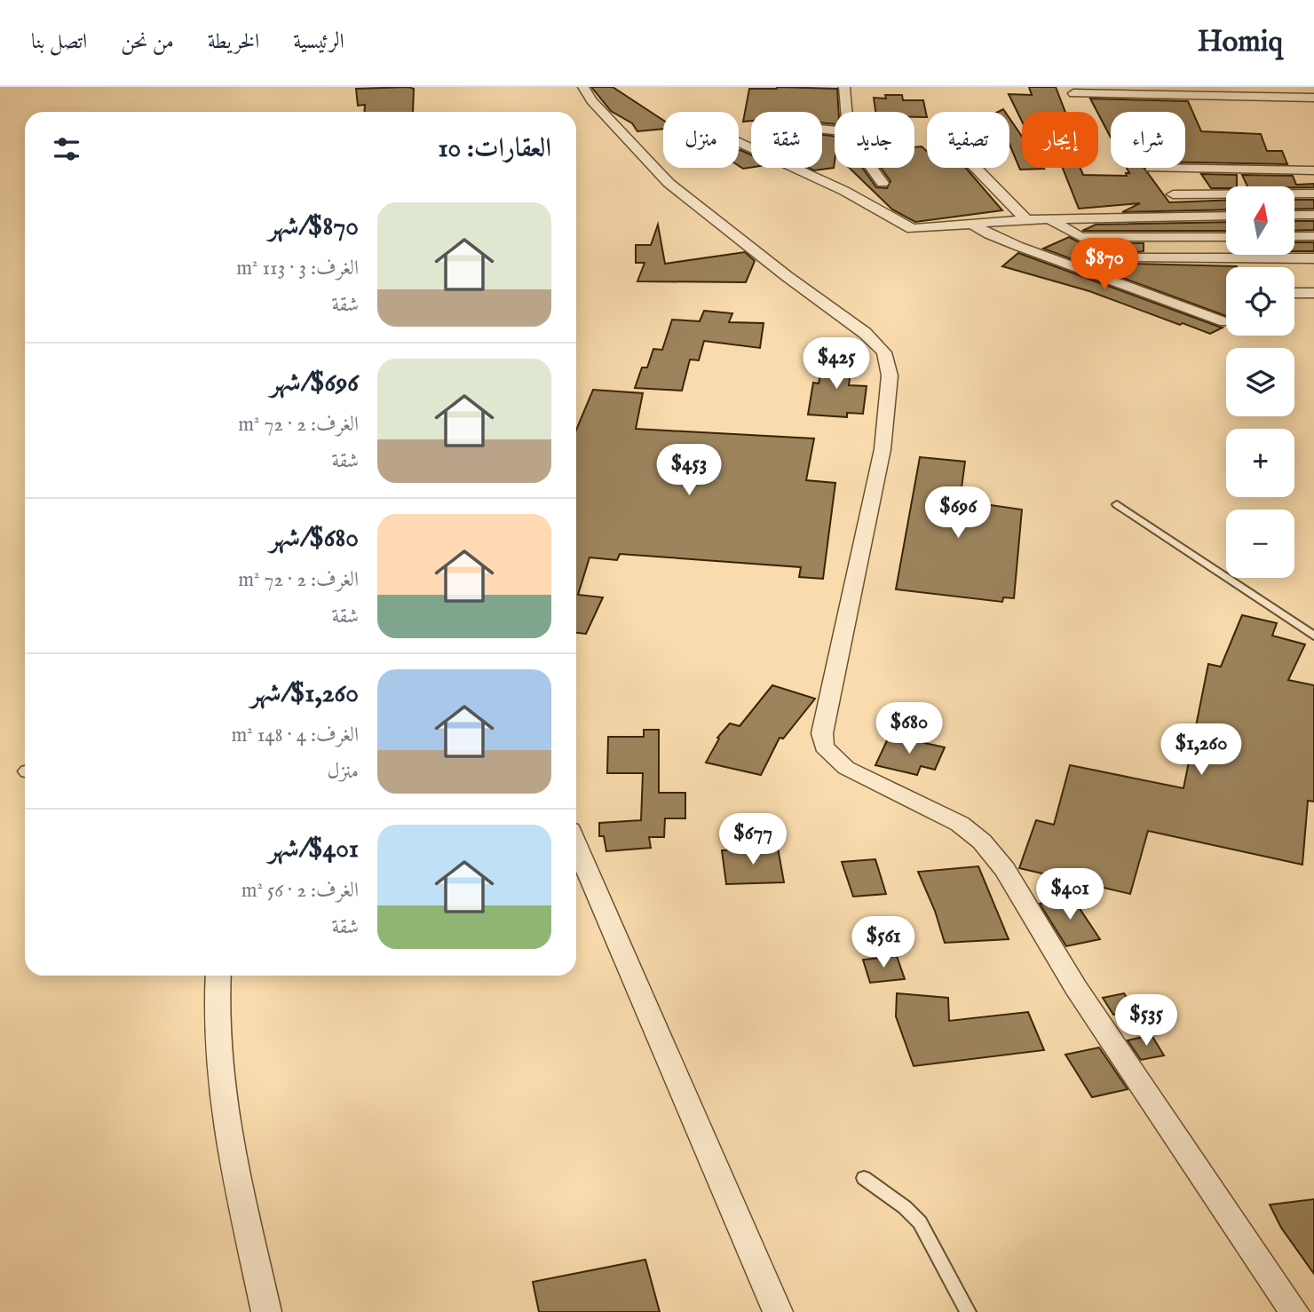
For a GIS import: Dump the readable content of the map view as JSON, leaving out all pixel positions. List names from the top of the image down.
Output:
{
  "north": "top",
  "page": {
    "header": "Homiq",
    "nav": [
      "الرئيسية",
      "الخريطة",
      "من نحن",
      "اتصل بنا"
    ],
    "chip": [
      "شراء",
      "إيجار",
      "تصفية",
      "جديد",
      "شقة",
      "منزل"
    ],
    "heading": "العقارات: 10",
    "map_buttons": ["+", "−"],
    "list": [
      {
        "name": "$870/شهر",
        "note": "الغرف: 3 · 113 m² · شقة"
      },
      {
        "name": "$696/شهر",
        "note": "الغرف: 2 · 72 m² · شقة"
      },
      {
        "name": "$680/شهر",
        "note": "الغرف: 2 · 72 m² · شقة"
      },
      {
        "name": "$1,260/شهر",
        "note": "الغرف: 4 · 148 m² · منزل"
      },
      {
        "name": "$401/شهر",
        "note": "الغرف: 2 · 56 m² · شقة"
      }
    ],
    "price": [
      "$870",
      "$425",
      "$453",
      "$696",
      "$680",
      "$1,260",
      "$677",
      "$401",
      "$561",
      "$535"
    ]
  }
}
